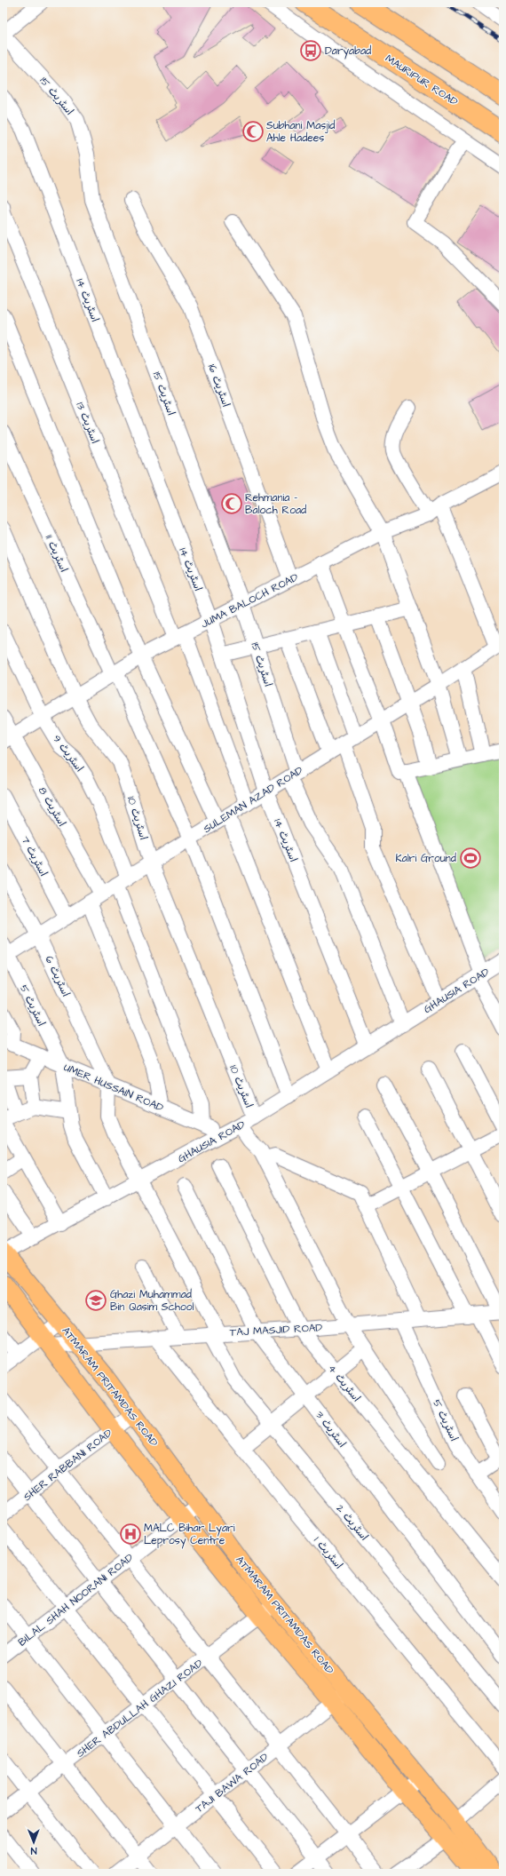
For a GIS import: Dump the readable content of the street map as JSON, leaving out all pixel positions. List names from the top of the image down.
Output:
{
  "streets": {
    "highway": ["MAURIPUR ROAD"],
    "main road": ["ATMARAM PRITAMDAS ROAD"],
    "street": [
      "اسٹریٹ 15",
      "اسٹریٹ 14",
      "اسٹریٹ 16",
      "اسٹریٹ 13",
      "اسٹریٹ 11",
      "JUMA BALOCH ROAD",
      "اسٹریٹ 9",
      "SULEMAN AZAD ROAD",
      "اسٹریٹ 8",
      "اسٹریٹ 10",
      "اسٹریٹ 7",
      "اسٹریٹ 6",
      "GHAUSIA ROAD",
      "اسٹریٹ 5",
      "UMER HUSSAIN ROAD",
      "TAJ MASJID ROAD",
      "اسٹریٹ 4",
      "اسٹریٹ 3",
      "SHER RABBANI ROAD",
      "اسٹریٹ 2",
      "اسٹریٹ 1",
      "BILAL SHAH NOORANI ROAD",
      "SHER ABDULLAH GHAZI ROAD",
      "TAJI BAWA ROAD"
    ]
  },
  "crossings": [
    ["اسٹریٹ 15", "JUMA BALOCH ROAD"],
    ["اسٹریٹ 15", "SULEMAN AZAD ROAD"],
    ["اسٹریٹ 15", "GHAUSIA ROAD"],
    ["اسٹریٹ 14", "JUMA BALOCH ROAD"],
    ["اسٹریٹ 14", "SULEMAN AZAD ROAD"],
    ["اسٹریٹ 14", "GHAUSIA ROAD"],
    ["اسٹریٹ 16", "JUMA BALOCH ROAD"],
    ["اسٹریٹ 13", "JUMA BALOCH ROAD"],
    ["اسٹریٹ 13", "SULEMAN AZAD ROAD"],
    ["اسٹریٹ 11", "JUMA BALOCH ROAD"],
    ["اسٹریٹ 11", "SULEMAN AZAD ROAD"],
    ["اسٹریٹ 11", "GHAUSIA ROAD"],
    ["JUMA BALOCH ROAD", "اسٹریٹ 9"],
    ["JUMA BALOCH ROAD", "اسٹریٹ 8"],
    ["JUMA BALOCH ROAD", "اسٹریٹ 10"],
    ["اسٹریٹ 9", "SULEMAN AZAD ROAD"],
    ["اسٹریٹ 9", "UMER HUSSAIN ROAD"],
    ["SULEMAN AZAD ROAD", "اسٹریٹ 8"],
    ["SULEMAN AZAD ROAD", "اسٹریٹ 10"],
    ["SULEMAN AZAD ROAD", "اسٹریٹ 7"],
    ["SULEMAN AZAD ROAD", "اسٹریٹ 6"],
    ["SULEMAN AZAD ROAD", "اسٹریٹ 5"],
    ["اسٹریٹ 10", "GHAUSIA ROAD"],
    ["اسٹریٹ 6", "UMER HUSSAIN ROAD"],
    ["اسٹریٹ 6", "اسٹریٹ 2"],
    ["GHAUSIA ROAD", "اسٹریٹ 5"],
    ["GHAUSIA ROAD", "UMER HUSSAIN ROAD"],
    ["GHAUSIA ROAD", "ATMARAM PRITAMDAS ROAD"],
    ["GHAUSIA ROAD", "اسٹریٹ 2"],
    ["اسٹریٹ 5", "UMER HUSSAIN ROAD"],
    ["اسٹریٹ 5", "TAJ MASJID ROAD"],
    ["UMER HUSSAIN ROAD", "اسٹریٹ 2"],
    ["TAJ MASJID ROAD", "اسٹریٹ 4"],
    ["TAJ MASJID ROAD", "ATMARAM PRITAMDAS ROAD"],
    ["TAJ MASJID ROAD", "اسٹریٹ 3"],
    ["TAJ MASJID ROAD", "اسٹریٹ 2"],
    ["TAJ MASJID ROAD", "اسٹریٹ 1"],
    ["ATMARAM PRITAMDAS ROAD", "SHER RABBANI ROAD"],
    ["ATMARAM PRITAMDAS ROAD", "BILAL SHAH NOORANI ROAD"],
    ["ATMARAM PRITAMDAS ROAD", "SHER ABDULLAH GHAZI ROAD"],
    ["ATMARAM PRITAMDAS ROAD", "TAJI BAWA ROAD"]
  ],
  "places": {
    "bus stop": ["Daryabad"],
    "mosque": ["Subhani Masjid Ahle Hadees", "Rehmania - Baloch Road"],
    "sports": ["Kalri Ground"],
    "school or university": ["Ghazi Muhammad Bin Qasim School"],
    "hospital": ["MALC Bihar Lyari Leprosy Centre"]
  },
  "north": "bottom"
}
